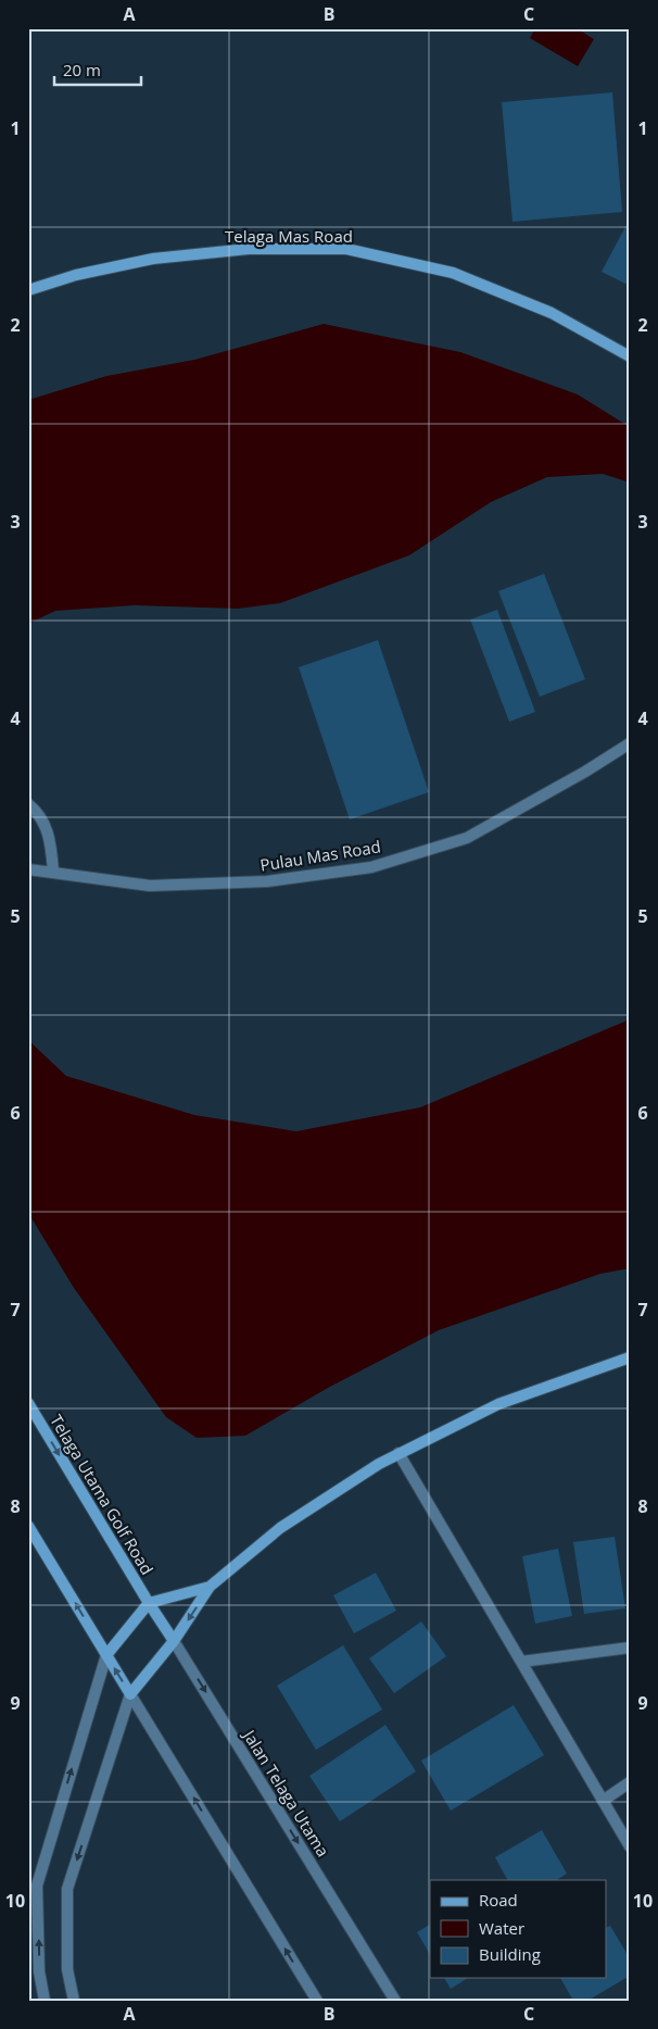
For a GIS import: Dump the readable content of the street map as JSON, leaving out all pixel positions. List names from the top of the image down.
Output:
{
  "streets": {
    "main road": ["Telaga Mas Road", "Telaga Utama Golf Road", "Jalan Telaga Utama"],
    "street": ["Pulau Mas Road"]
  },
  "crossings": [
    ["Telaga Utama Golf Road", "Jalan Telaga Utama"]
  ],
  "one_way": ["Jalan Telaga Utama"],
  "legend": ["Road", "Water", "Building"],
  "scale_bar": "20 m",
  "grid": {
    "columns": ["A", "B", "C"],
    "rows": [
      "1",
      "2",
      "3",
      "4",
      "5",
      "6",
      "7",
      "8",
      "9",
      "10"
    ]
  }
}
